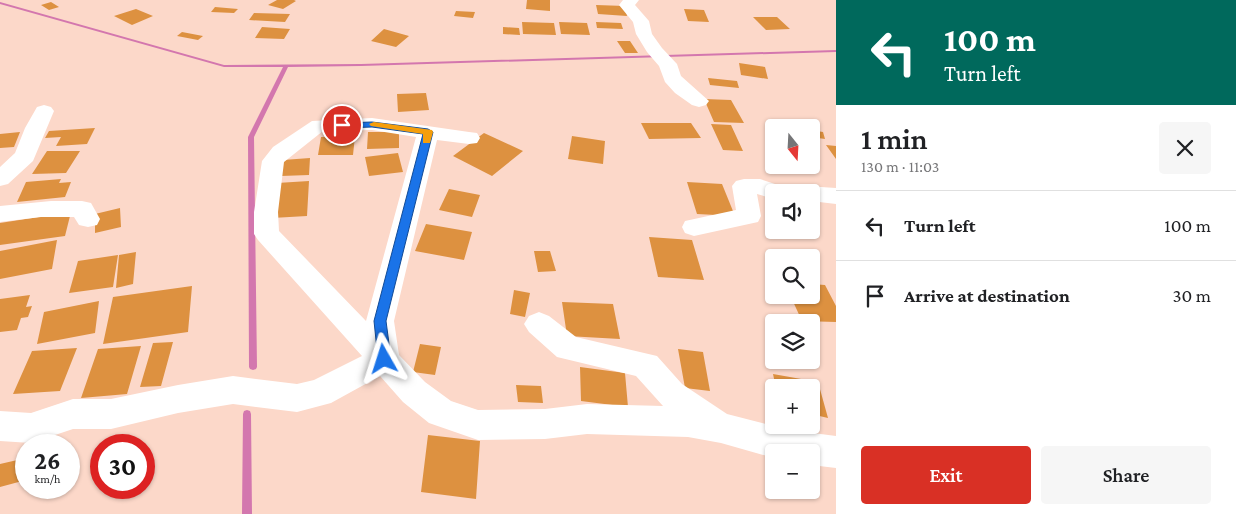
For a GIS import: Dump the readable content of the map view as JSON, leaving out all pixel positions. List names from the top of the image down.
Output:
{
  "north": "bottom",
  "page": {
    "turn": ["100 m", "Turn left"],
    "heading": ["1 min", "130 m · 11:03"],
    "map_buttons": ["+", "−"],
    "list": [
      {
        "name": "Turn left",
        "value": "100 m"
      },
      {
        "name": "Arrive at destination",
        "value": "30 m"
      }
    ],
    "speed": "26 km/h",
    "limit": "30",
    "buttons": ["Exit", "Share"]
  }
}
